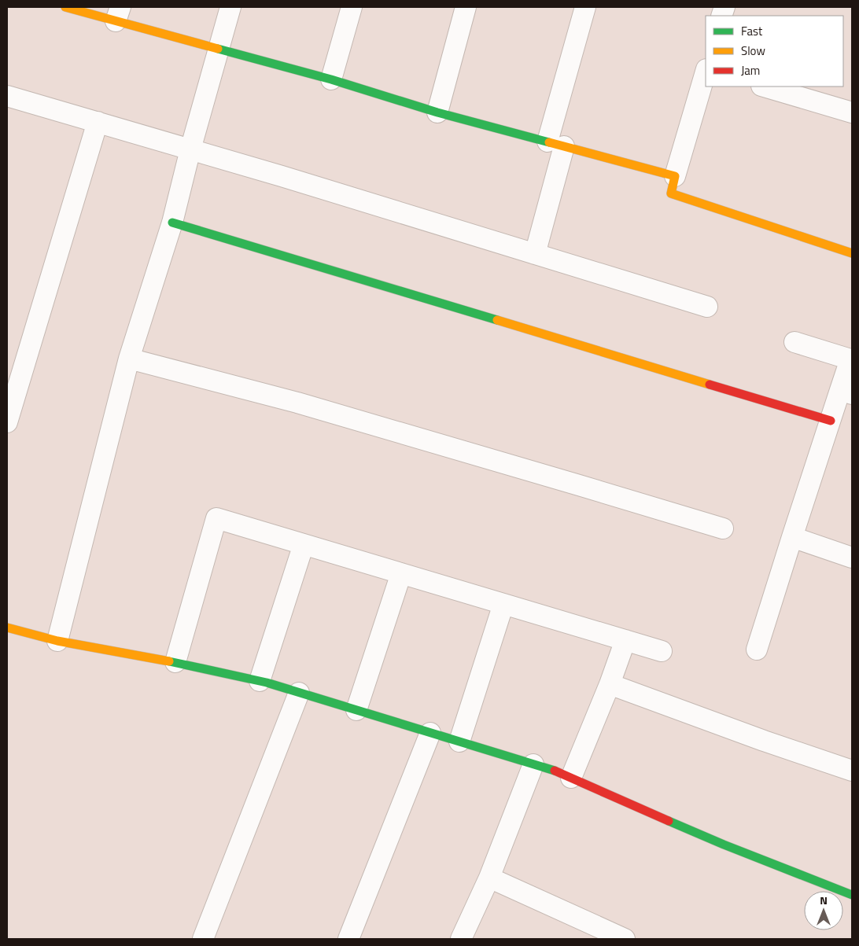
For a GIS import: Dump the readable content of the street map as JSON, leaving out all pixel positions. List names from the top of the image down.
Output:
{
  "legend": ["Fast", "Slow", "Jam"],
  "north": "top"
}
